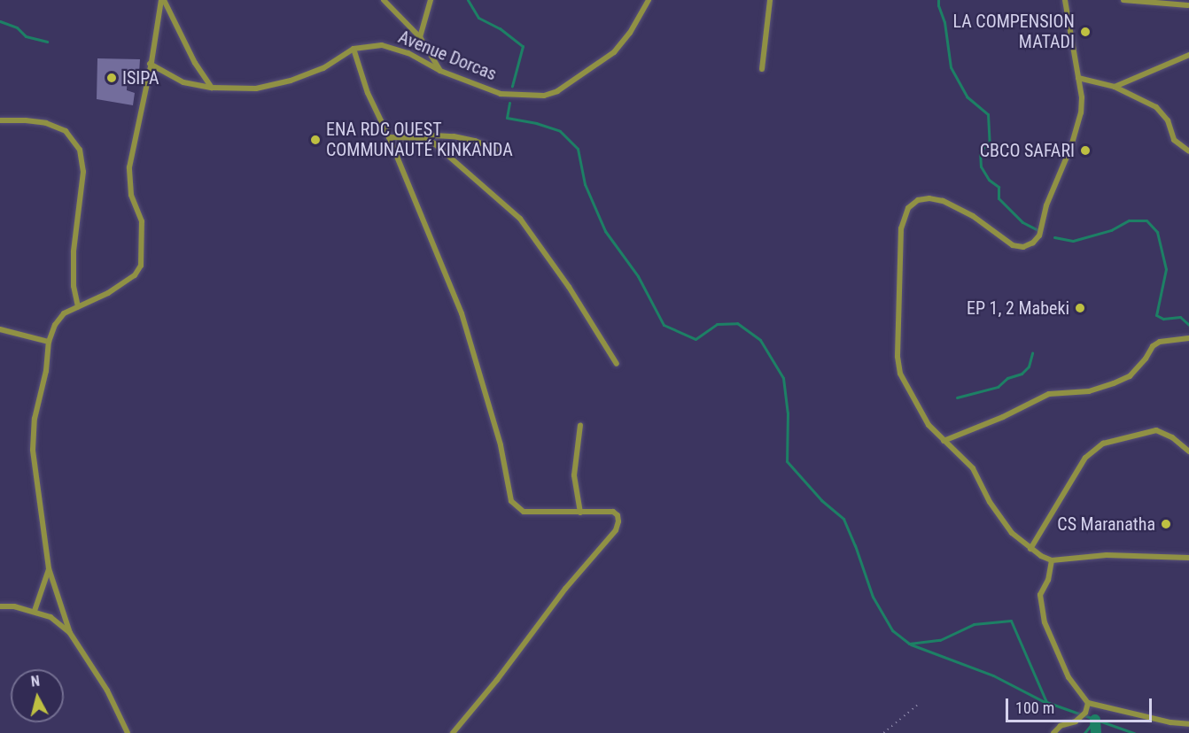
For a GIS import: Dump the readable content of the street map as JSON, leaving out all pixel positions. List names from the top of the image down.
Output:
{
  "streets": {
    "street": ["Avenue Dorcas"]
  },
  "places": [
    "LA COMPENSION MATADI",
    "ISIPA",
    "ENA RDC OUEST COMMUNAUTÉ KINKANDA",
    "CBCO SAFARI",
    "EP 1, 2 Mabeki",
    "CS Maranatha"
  ],
  "scale_bar": "100 m",
  "north": "top"
}
